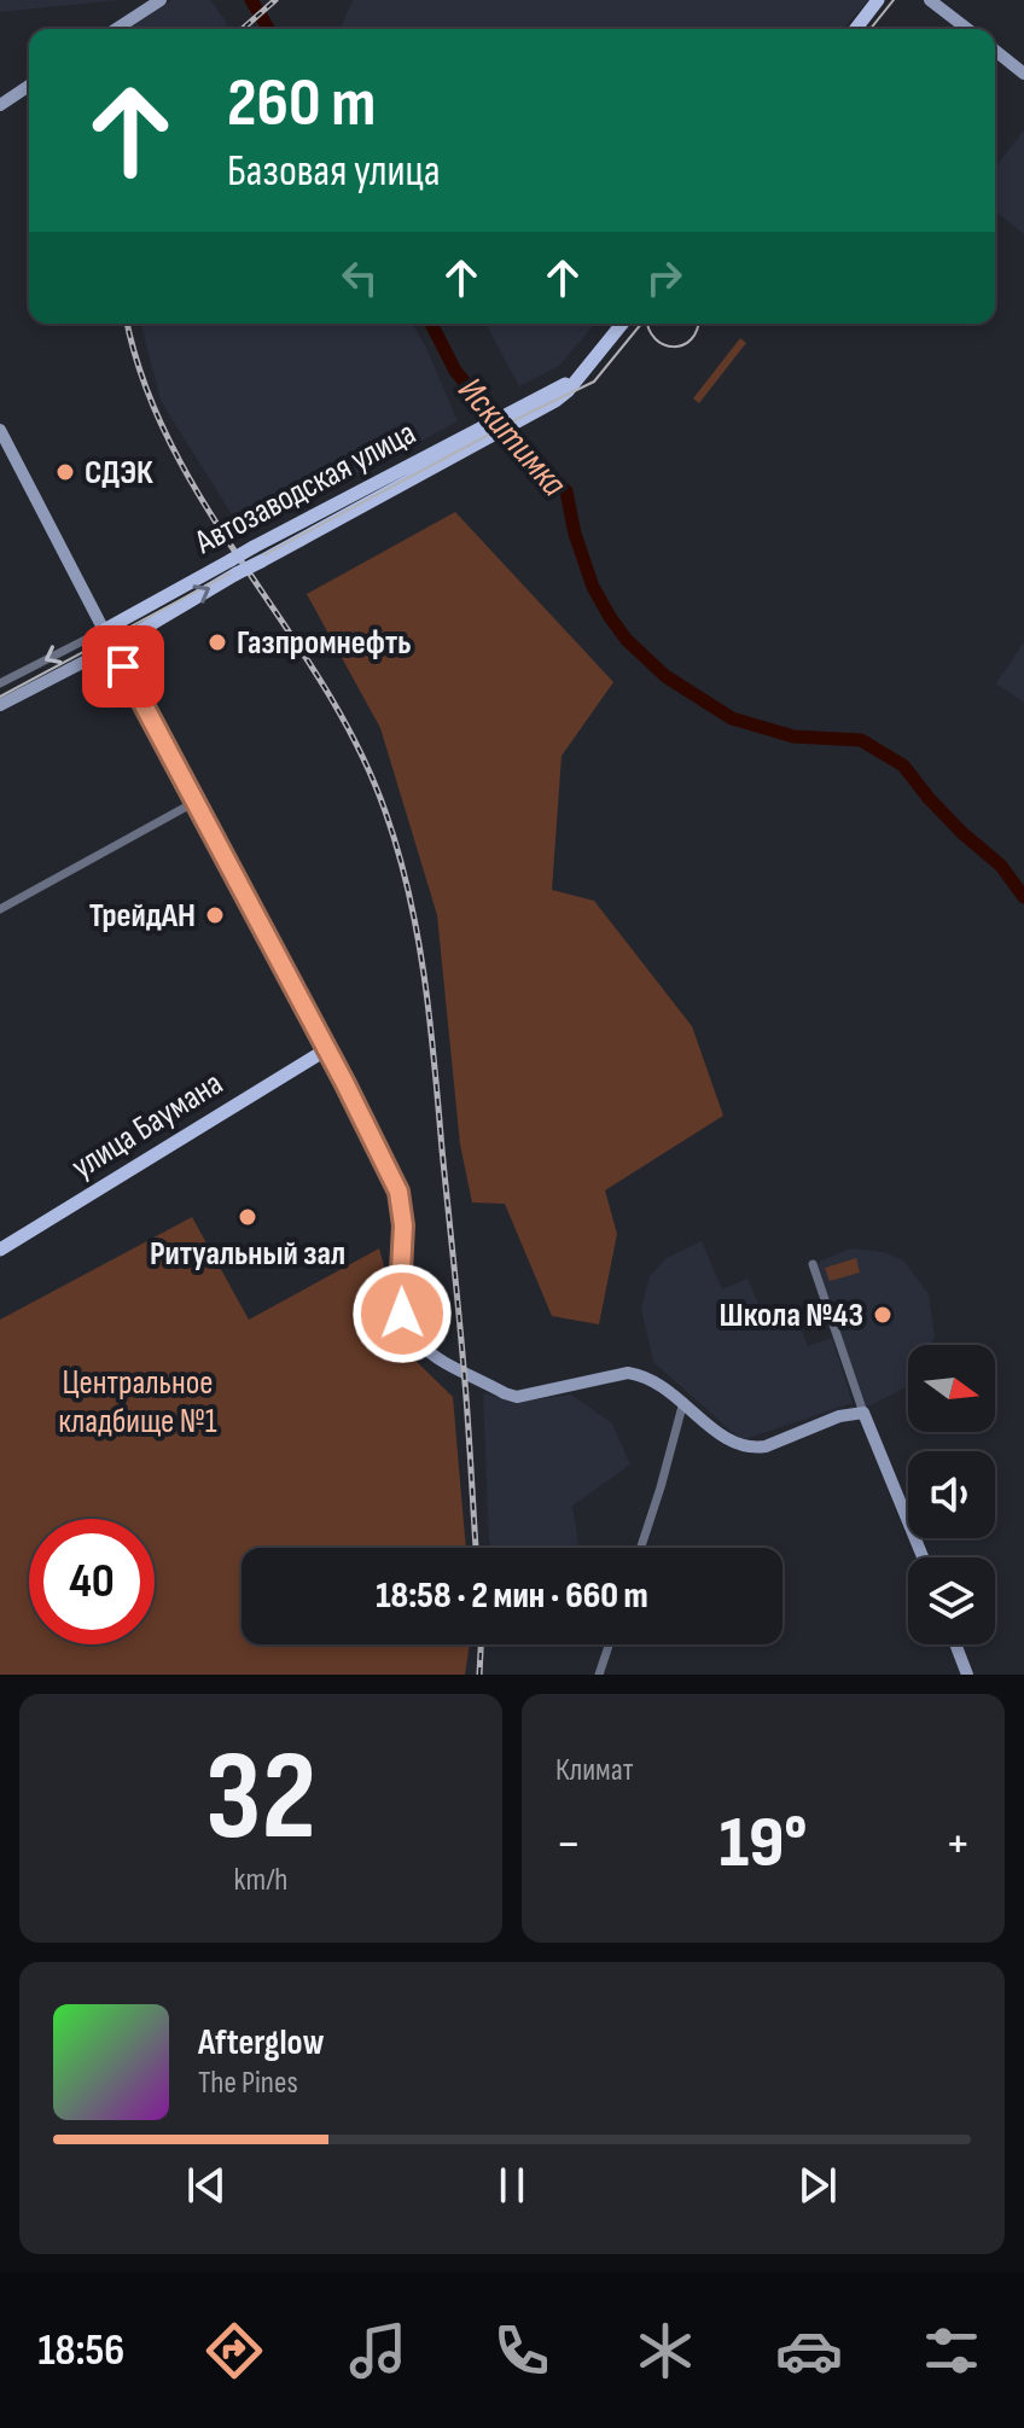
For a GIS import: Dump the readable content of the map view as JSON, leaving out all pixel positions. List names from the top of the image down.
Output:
{
  "streets": {
    "main road": ["Автозаводская улица", "улица Баумана"]
  },
  "water": ["Искитимка"],
  "parks": ["Центральное кладбище №1"],
  "places": [
    "СДЭК",
    "Газпромнефть",
    "ТрейдАН",
    "Ритуальный зал",
    "Школа №43"
  ],
  "north": "right",
  "page": {
    "turn": ["260 m", "Базовая улица"],
    "limit": "40",
    "trip": "18:58 · 2 мин · 660 m",
    "tile": [
      ["32", "km/h"],
      "Климат"
    ],
    "heat": ["−", "19°", "+"],
    "song": ["Afterglow", "The Pines"],
    "tabs": "18:56"
  }
}
